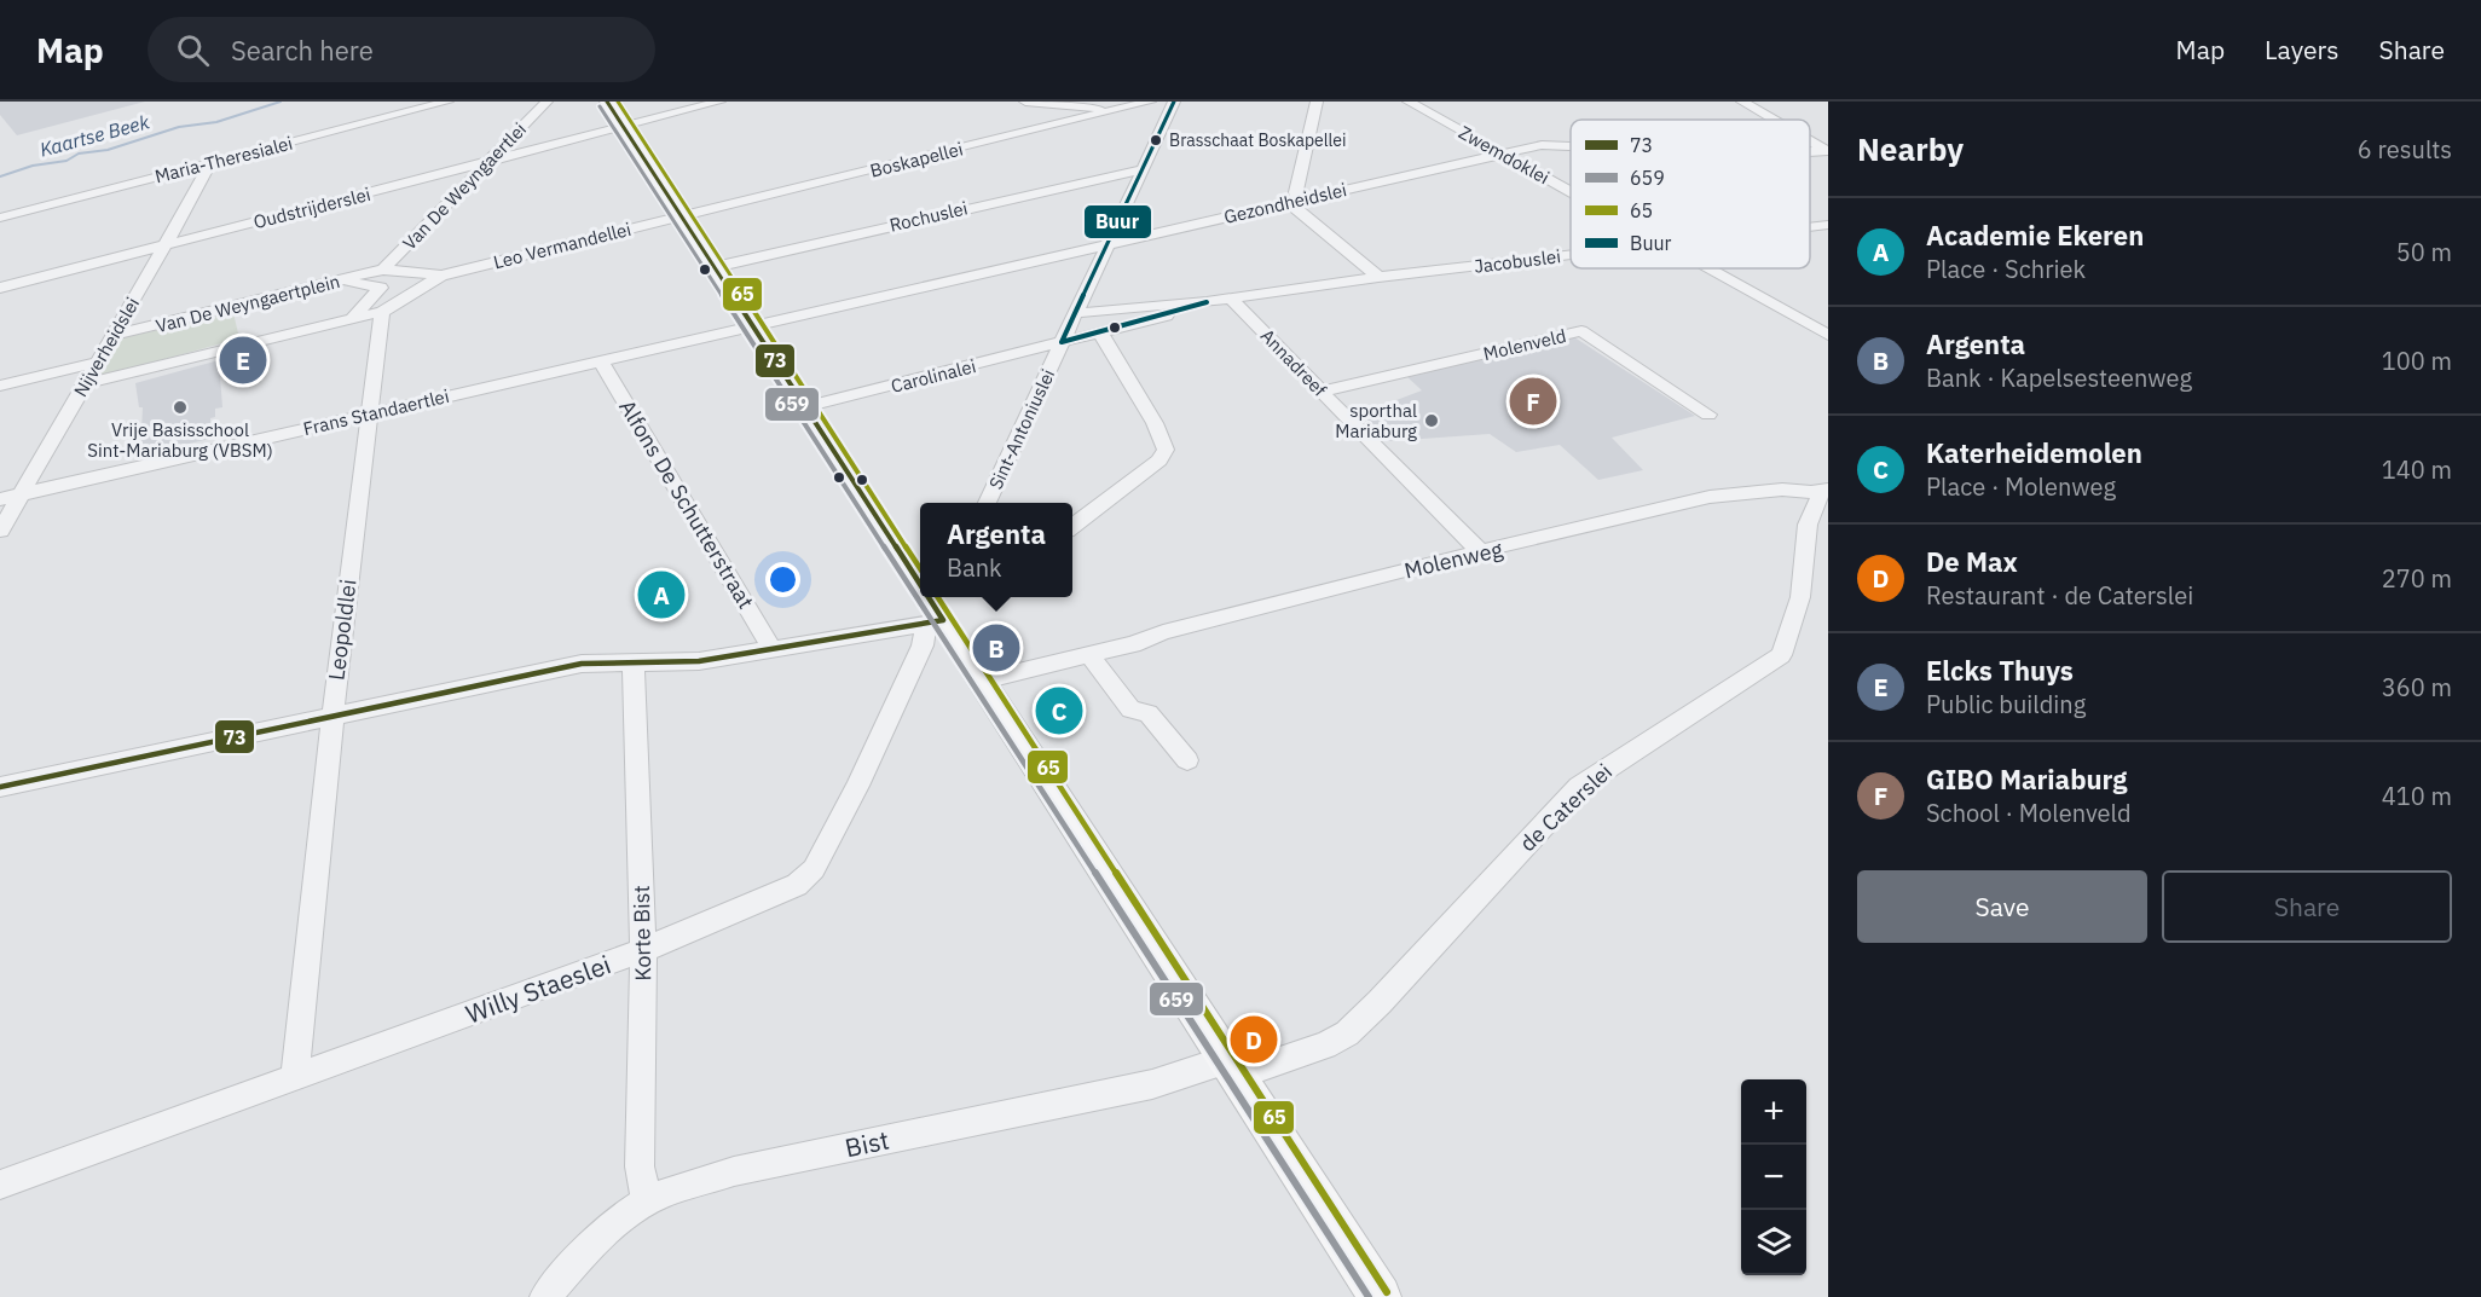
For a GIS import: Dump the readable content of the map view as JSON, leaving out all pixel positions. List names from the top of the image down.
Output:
{
  "streets": {
    "street": [
      "Zwemdoklei",
      "Maria-Theresialei",
      "Boskapellei",
      "Van De Weyngaertlei",
      "Gezondheidslei",
      "Oudstrijderslei",
      "Rochuslei",
      "Leo Vermandellei",
      "Jacobuslei",
      "Van De Weyngaertplein",
      "Molenveld",
      "Nijverheidslei",
      "Annadreef",
      "Carolinalei",
      "Frans Standaertlei",
      "Sint-Antoniuslei",
      "Alfons De Schutterstraat",
      "Molenweg",
      "Leopoldlei",
      "de Caterslei",
      "Korte Bist",
      "Willy Staeslei",
      "Bist"
    ]
  },
  "crossings": [
    ["Zwemdoklei", "Gezondheidslei"],
    ["Maria-Theresialei", "Nijverheidslei"],
    ["Boskapellei", "Leo Vermandellei"],
    ["Boskapellei", "Sint-Antoniuslei"],
    ["Van De Weyngaertlei", "Oudstrijderslei"],
    ["Van De Weyngaertlei", "Leo Vermandellei"],
    ["Van De Weyngaertlei", "Van De Weyngaertplein"],
    ["Gezondheidslei", "Frans Standaertlei"],
    ["Gezondheidslei", "Sint-Antoniuslei"],
    ["Oudstrijderslei", "Nijverheidslei"],
    ["Rochuslei", "Sint-Antoniuslei"],
    ["Leo Vermandellei", "Van De Weyngaertplein"],
    ["Leo Vermandellei", "Leopoldlei"],
    ["Jacobuslei", "Annadreef"],
    ["Jacobuslei", "Carolinalei"],
    ["Jacobuslei", "Sint-Antoniuslei"],
    ["Van De Weyngaertplein", "Nijverheidslei"],
    ["Van De Weyngaertplein", "Leopoldlei"],
    ["Molenveld", "Annadreef"],
    ["Nijverheidslei", "Frans Standaertlei"],
    ["Annadreef", "Molenweg"],
    ["Carolinalei", "Sint-Antoniuslei"],
    ["Frans Standaertlei", "Alfons De Schutterstraat"],
    ["Frans Standaertlei", "Leopoldlei"],
    ["Molenweg", "de Caterslei"],
    ["Leopoldlei", "Willy Staeslei"],
    ["de Caterslei", "Bist"],
    ["Korte Bist", "Willy Staeslei"],
    ["Korte Bist", "Bist"]
  ],
  "water": ["Kaartse Beek"],
  "places": ["Brasschaat Boskapellei", "Vrije Basisschool Sint-Mariaburg (VBSM)", "sporthal Mariaburg"],
  "lines": [
    "transit line 73",
    "transit line 65",
    "transit line Buur",
    "transit line 659"
  ],
  "legend": [
    "73",
    "659",
    "65",
    "Buur"
  ],
  "page": {
    "header": "Map",
    "search": "Search here",
    "nav": ["Map", "Layers", "Share"],
    "heading": ["Nearby", "6 results"],
    "list": [
      {
        "mark": "A",
        "name": "Academie Ekeren",
        "note": "Place · Schriek",
        "value": "50 m"
      },
      {
        "mark": "B",
        "name": "Argenta",
        "note": "Bank · Kapelsesteenweg",
        "value": "100 m"
      },
      {
        "mark": "C",
        "name": "Katerheidemolen",
        "note": "Place · Molenweg",
        "value": "140 m"
      },
      {
        "mark": "D",
        "name": "De Max",
        "note": "Restaurant · de Caterslei",
        "value": "270 m"
      },
      {
        "mark": "E",
        "name": "Elcks Thuys",
        "note": "Public building",
        "value": "360 m"
      },
      {
        "mark": "F",
        "name": "GIBO Mariaburg",
        "note": "School · Molenveld",
        "value": "410 m"
      }
    ],
    "pins": [
      "E",
      "F",
      "A",
      "B",
      "C",
      "D"
    ],
    "popup": ["Argenta", "Bank"],
    "buttons": ["Save", "Share"],
    "map_buttons": ["+", "−"]
  }
}
